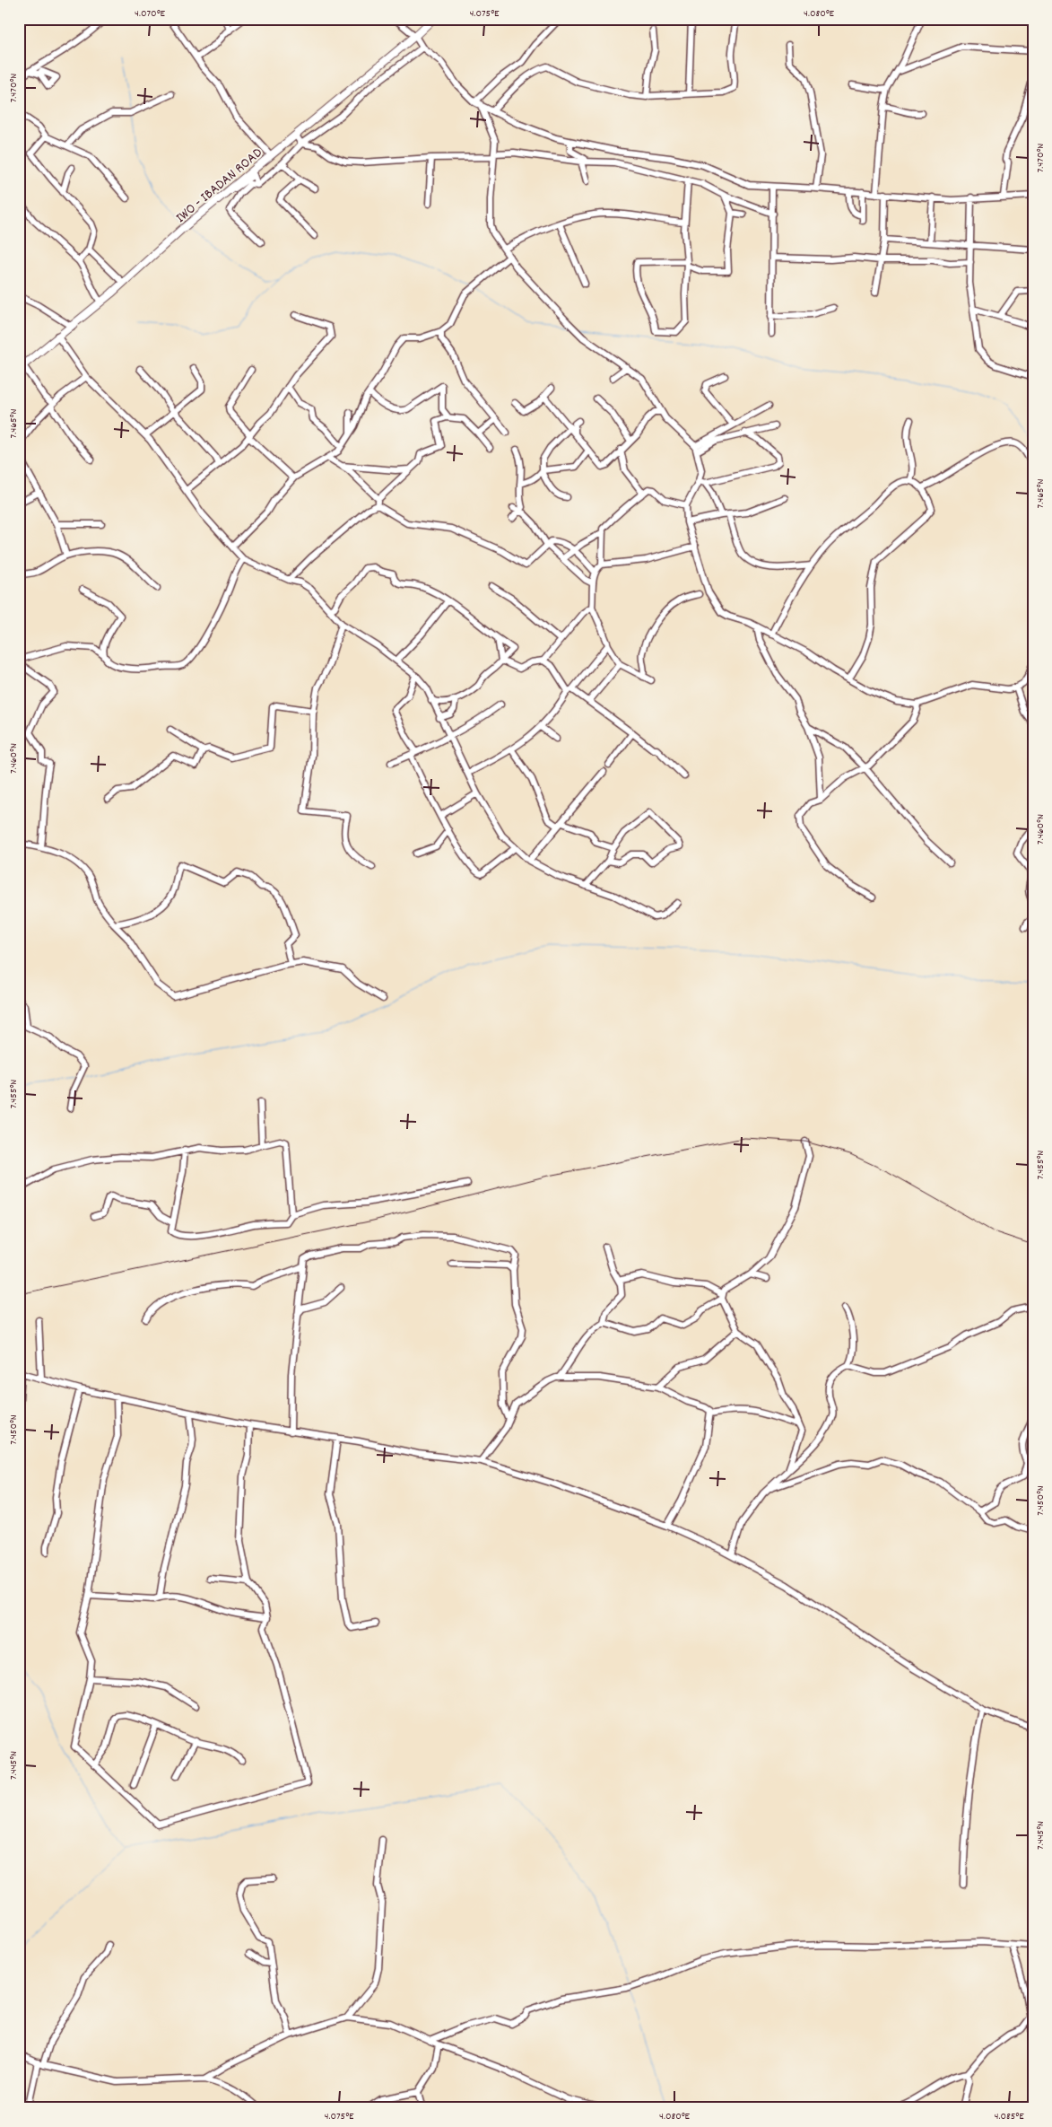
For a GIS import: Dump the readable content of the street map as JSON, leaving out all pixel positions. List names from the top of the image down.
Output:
{
  "streets": {
    "main road": ["IWO - IBADAN ROAD"]
  },
  "coordinates": [
    "4.070°E",
    "4.075°E",
    "4.080°E",
    "7.470°N",
    "7.465°N",
    "7.460°N",
    "7.455°N",
    "7.450°N",
    "7.445°N",
    "4.085°E"
  ]
}
